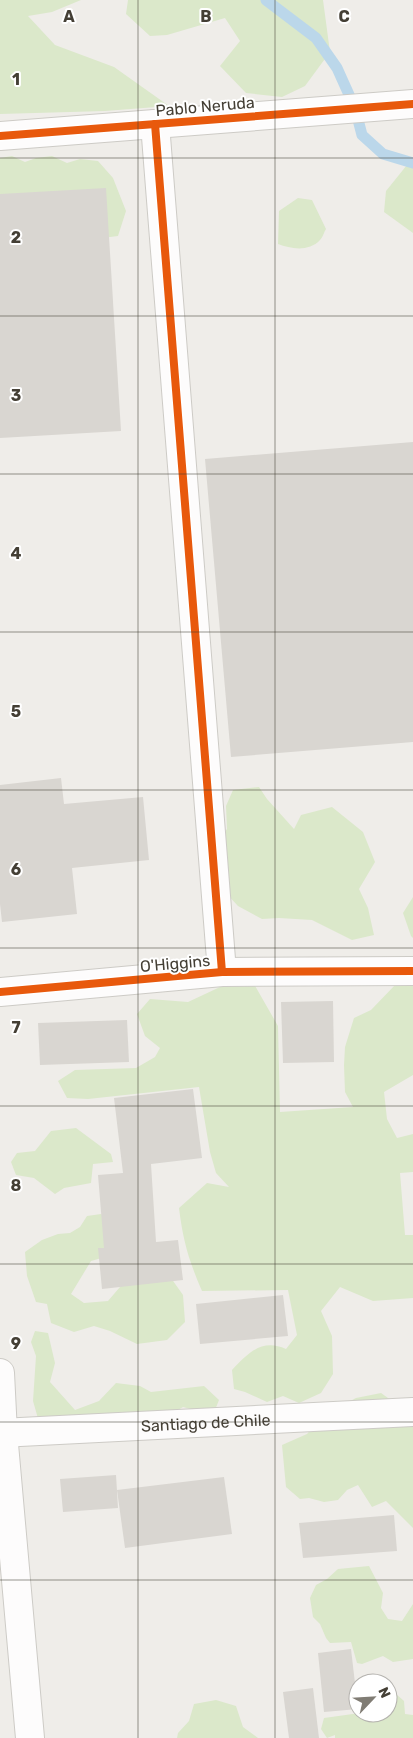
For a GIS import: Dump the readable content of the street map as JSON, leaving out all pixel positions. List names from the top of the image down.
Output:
{
  "streets": {
    "street": ["Pablo Neruda", "O'Higgins", "Santiago de Chile"]
  },
  "north": "top right",
  "grid": {
    "columns": ["A", "B", "C"],
    "rows": [
      "1",
      "2",
      "3",
      "4",
      "5",
      "6",
      "7",
      "8",
      "9"
    ]
  }
}
